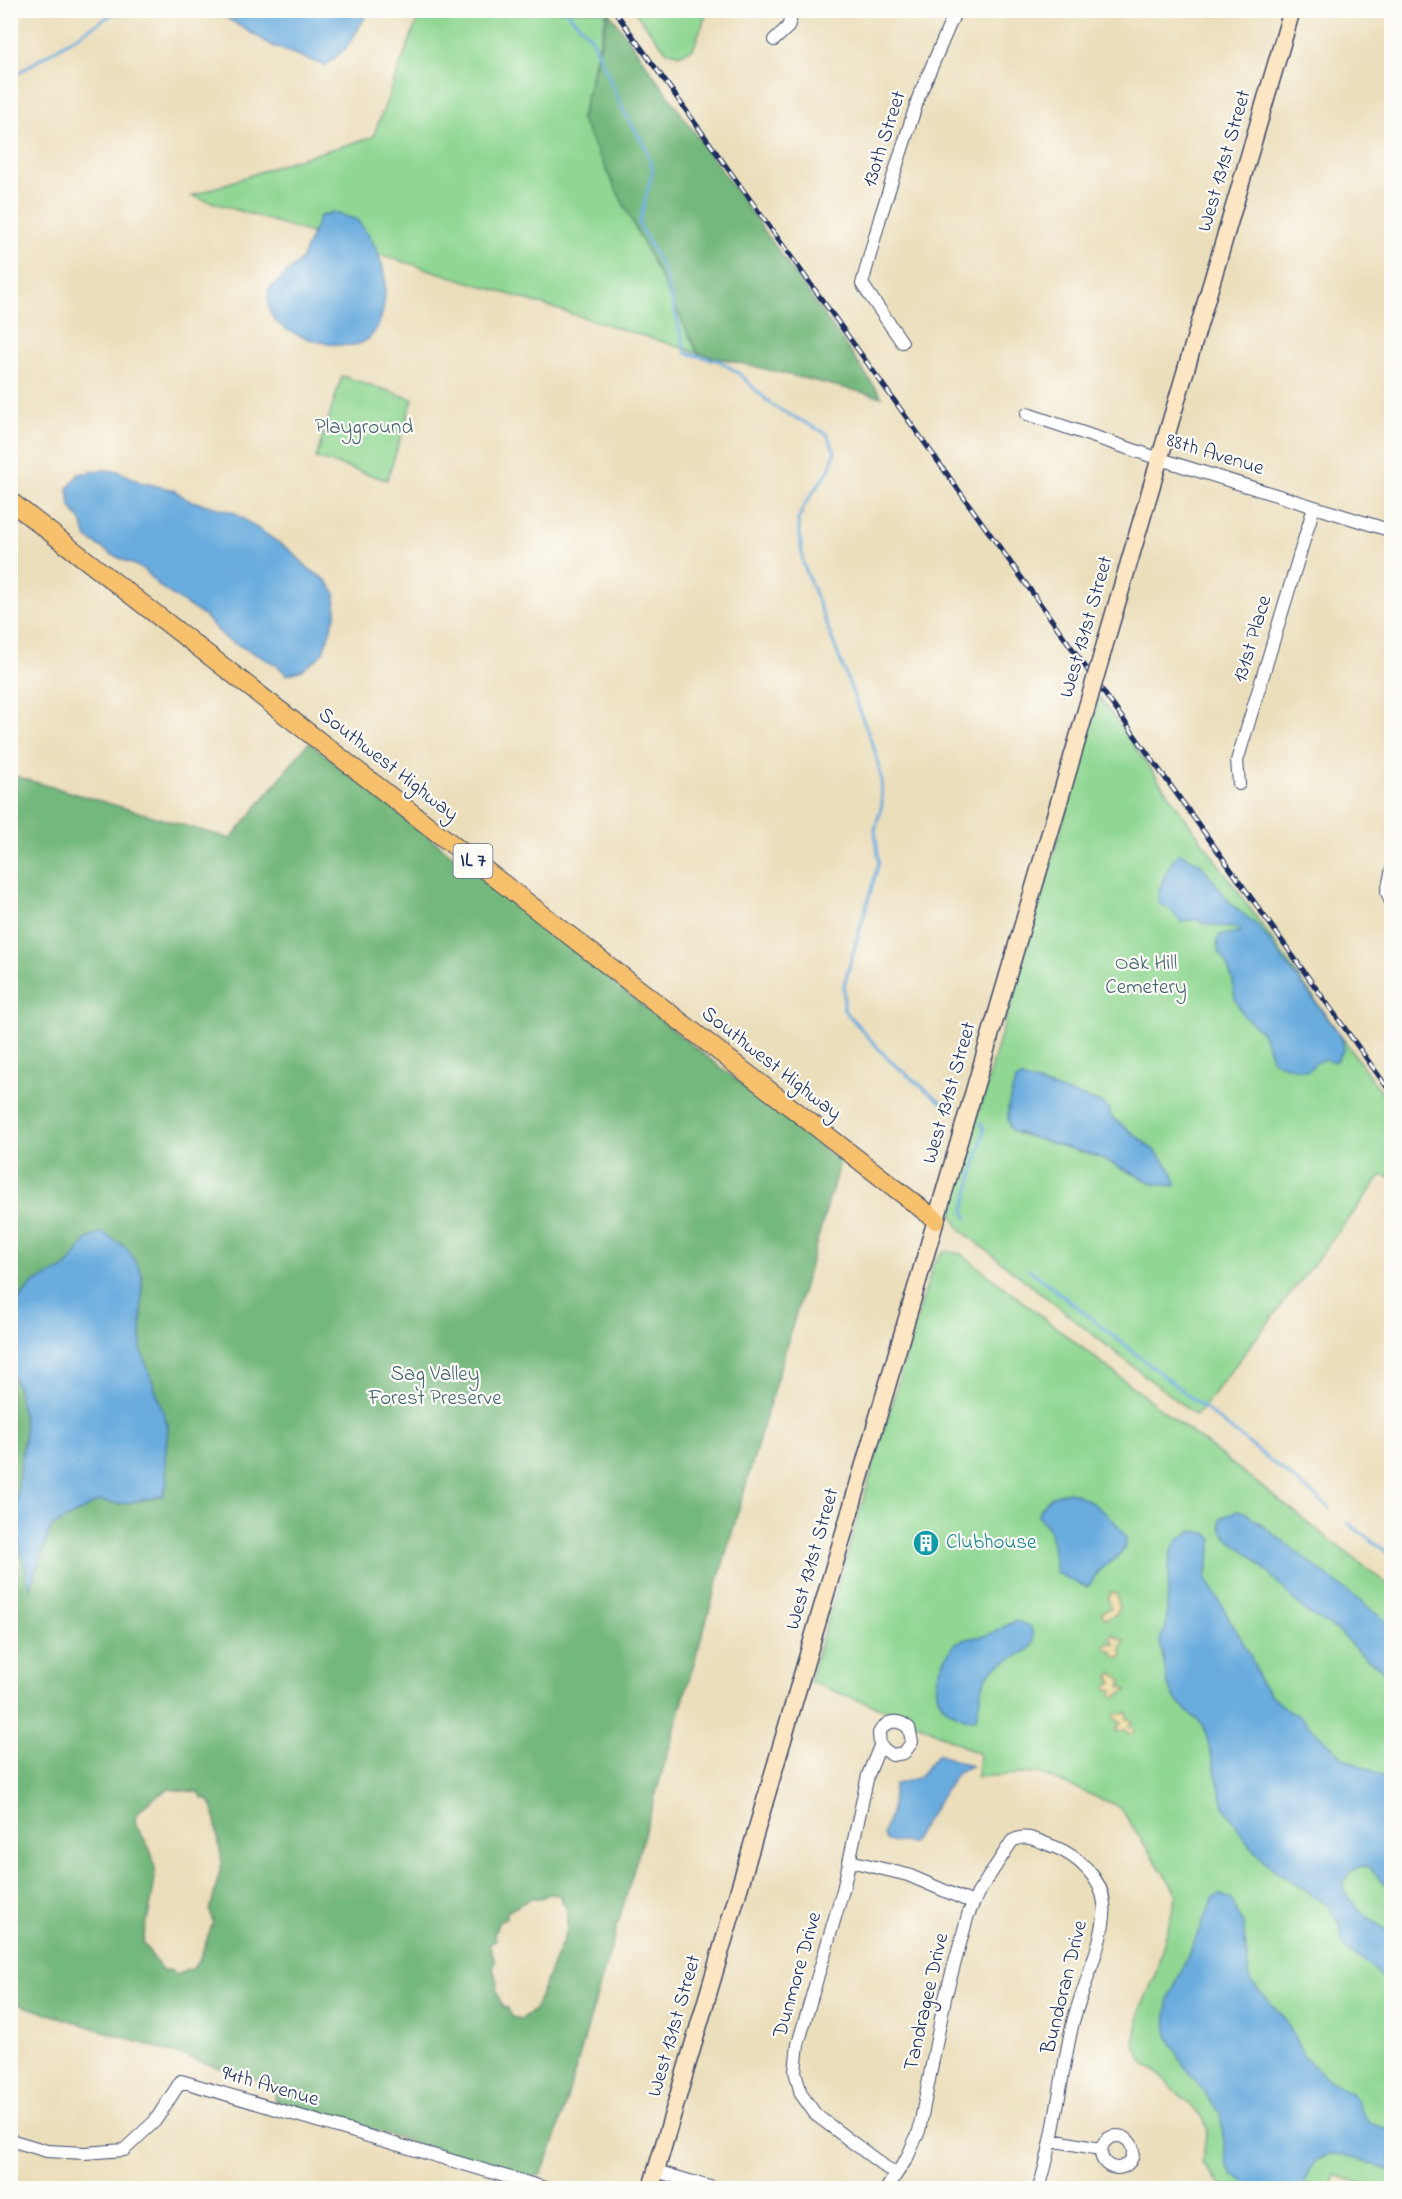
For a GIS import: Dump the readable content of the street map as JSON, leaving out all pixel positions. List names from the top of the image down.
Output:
{
  "streets": {
    "main road": ["Southwest Highway", "IL 7"],
    "street": [
      "130th Street",
      "West 131st Street",
      "88th Avenue",
      "131st Place",
      "Dunmore Drive",
      "Bundoran Drive",
      "Tandragee Drive",
      "94th Avenue"
    ]
  },
  "crossings": [
    ["West 131st Street", "88th Avenue"],
    ["West 131st Street", "Southwest Highway"],
    ["88th Avenue", "131st Place"],
    ["Dunmore Drive", "Tandragee Drive"],
    ["Bundoran Drive", "Tandragee Drive"]
  ],
  "parks": ["Playground", "Oak Hill Cemetery", "Sag Valley Forest Preserve"],
  "places": {
    "building": ["Clubhouse"]
  }
}
